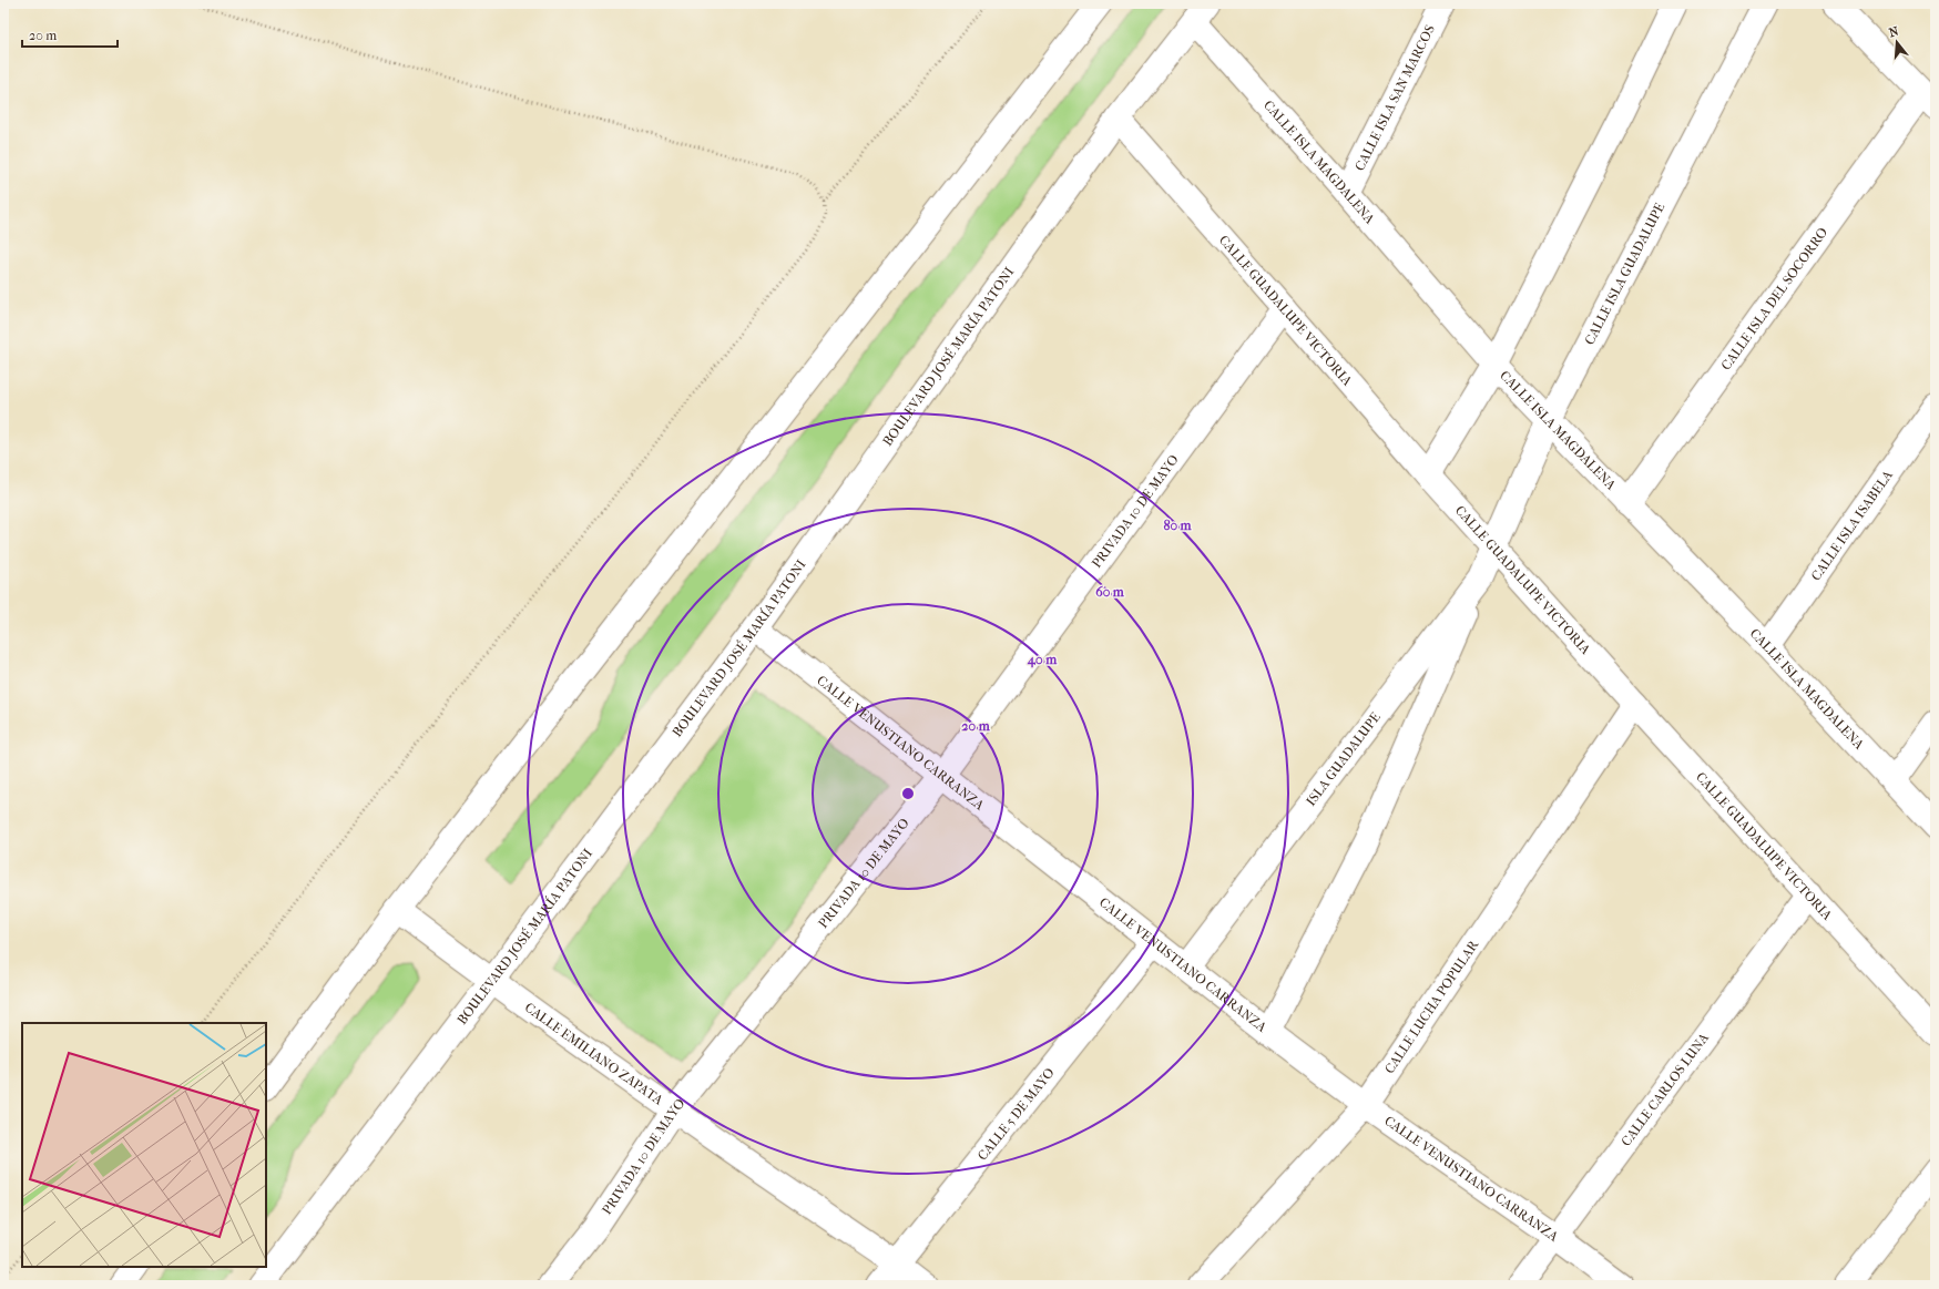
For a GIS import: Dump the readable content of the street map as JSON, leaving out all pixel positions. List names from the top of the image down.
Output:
{
  "streets": {
    "street": [
      "CALLE ISLA SAN MARCOS",
      "CALLE ISLA MAGDALENA",
      "CALLE ISLA GUADALUPE",
      "CALLE ISLA DEL SOCORRO",
      "CALLE GUADALUPE VICTORIA",
      "BOULEVARD JOSÉ MARÍA PATONI",
      "PRIVADA 10 DE MAYO",
      "CALLE ISLA ISABELA",
      "CALLE VENUSTIANO CARRANZA",
      "ISLA GUADALUPE",
      "CALLE LUCHA POPULAR",
      "CALLE EMILIANO ZAPATA",
      "CALLE CARLOS LUNA",
      "CALLE 5 DE MAYO"
    ]
  },
  "crossings": [
    ["CALLE ISLA SAN MARCOS", "CALLE ISLA MAGDALENA"],
    ["CALLE ISLA MAGDALENA", "CALLE ISLA GUADALUPE"],
    ["CALLE ISLA MAGDALENA", "CALLE ISLA DEL SOCORRO"],
    ["CALLE ISLA MAGDALENA", "BOULEVARD JOSÉ MARÍA PATONI"],
    ["CALLE ISLA MAGDALENA", "CALLE ISLA ISABELA"],
    ["CALLE ISLA GUADALUPE", "CALLE GUADALUPE VICTORIA"],
    ["CALLE ISLA GUADALUPE", "ISLA GUADALUPE"],
    ["CALLE GUADALUPE VICTORIA", "BOULEVARD JOSÉ MARÍA PATONI"],
    ["CALLE GUADALUPE VICTORIA", "PRIVADA 10 DE MAYO"],
    ["CALLE GUADALUPE VICTORIA", "ISLA GUADALUPE"],
    ["CALLE GUADALUPE VICTORIA", "CALLE LUCHA POPULAR"],
    ["CALLE GUADALUPE VICTORIA", "CALLE CARLOS LUNA"],
    ["BOULEVARD JOSÉ MARÍA PATONI", "CALLE VENUSTIANO CARRANZA"],
    ["BOULEVARD JOSÉ MARÍA PATONI", "CALLE EMILIANO ZAPATA"],
    ["PRIVADA 10 DE MAYO", "CALLE VENUSTIANO CARRANZA"],
    ["PRIVADA 10 DE MAYO", "CALLE EMILIANO ZAPATA"],
    ["CALLE VENUSTIANO CARRANZA", "ISLA GUADALUPE"],
    ["CALLE VENUSTIANO CARRANZA", "CALLE LUCHA POPULAR"],
    ["CALLE VENUSTIANO CARRANZA", "CALLE CARLOS LUNA"],
    ["CALLE VENUSTIANO CARRANZA", "CALLE 5 DE MAYO"],
    ["CALLE EMILIANO ZAPATA", "CALLE 5 DE MAYO"]
  ],
  "scale_bar": "20 m",
  "north": "top",
  "rings": [
    "80 m",
    "60 m",
    "40 m",
    "20 m"
  ]
}
